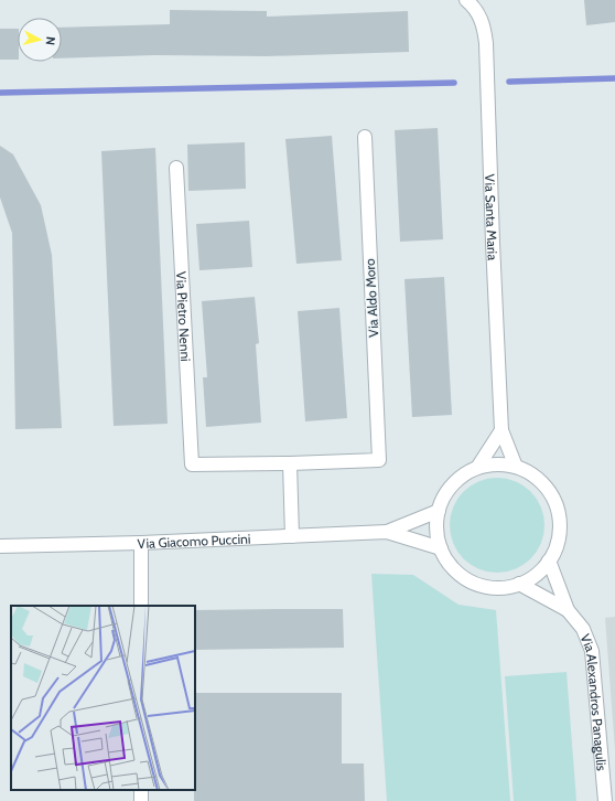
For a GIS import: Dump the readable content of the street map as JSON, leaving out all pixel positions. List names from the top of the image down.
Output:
{
  "streets": {
    "street": [
      "Via Santa Maria",
      "Via Aldo Moro",
      "Via Pietro Nenni",
      "Via Giacomo Puccini",
      "Via Alexandros Panagulis"
    ]
  },
  "crossings": [
    ["Via Santa Maria", "Via Giacomo Puccini"],
    ["Via Santa Maria", "Via Alexandros Panagulis"],
    ["Via Aldo Moro", "Via Pietro Nenni"],
    ["Via Giacomo Puccini", "Via Alexandros Panagulis"]
  ],
  "north": "right"
}
